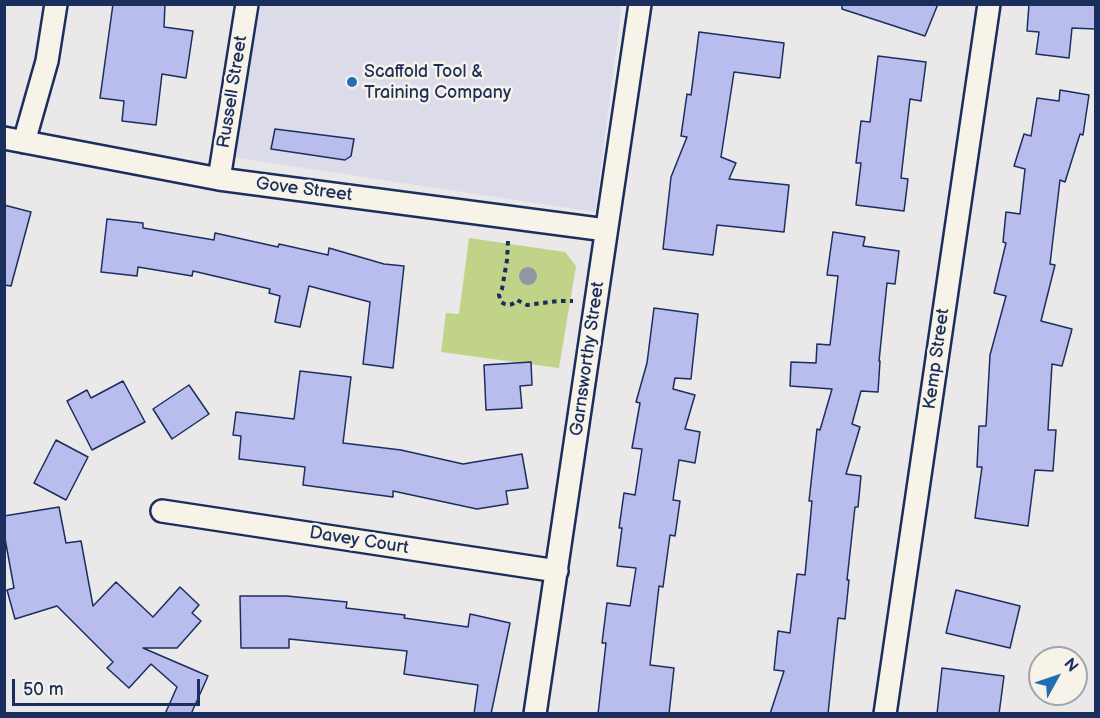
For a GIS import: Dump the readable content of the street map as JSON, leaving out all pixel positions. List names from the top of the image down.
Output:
{
  "streets": {
    "street": [
      "Russell Street",
      "Gove Street",
      "Garnsworthy Street",
      "Kemp Street",
      "Davey Court"
    ]
  },
  "crossings": [
    ["Russell Street", "Gove Street"],
    ["Gove Street", "Garnsworthy Street"],
    ["Garnsworthy Street", "Davey Court"]
  ],
  "places": ["Scaffold Tool & Training Company"],
  "scale_bar": "50 m",
  "north": "top right"
}
